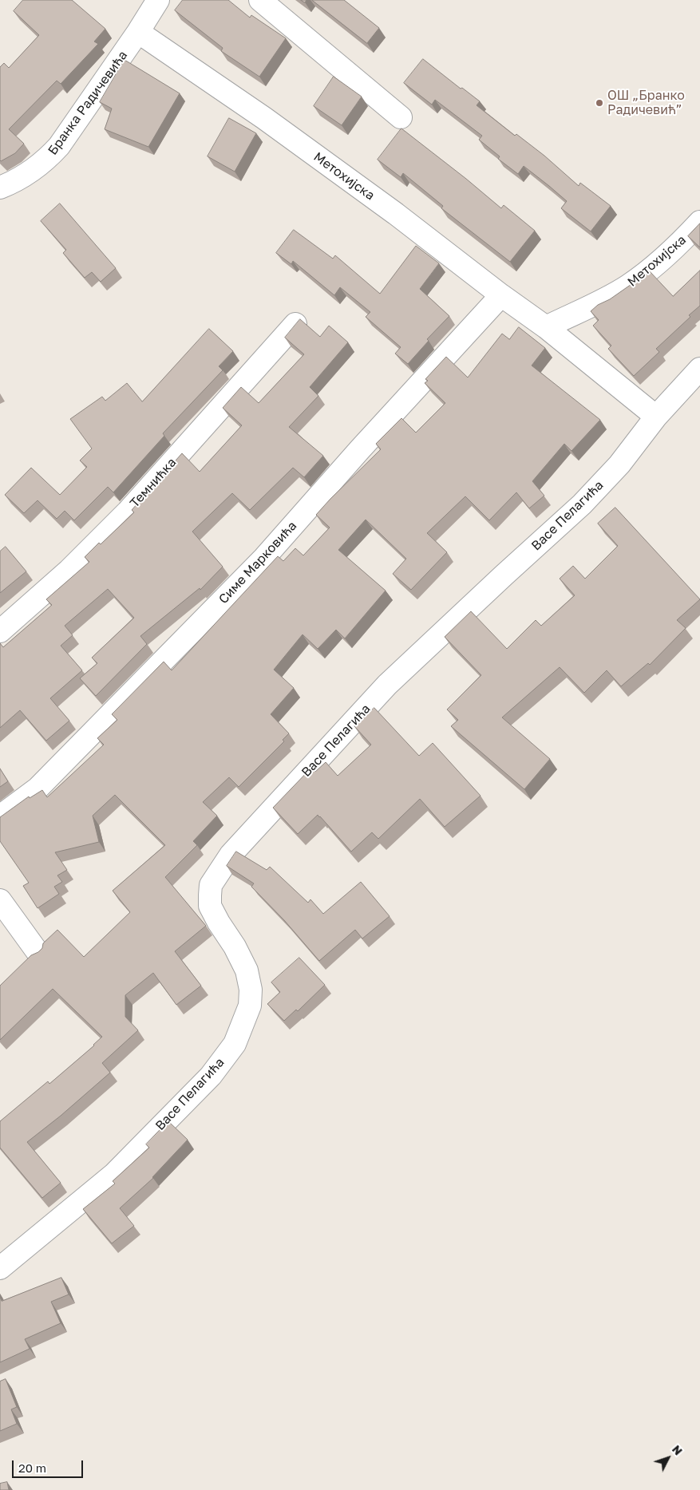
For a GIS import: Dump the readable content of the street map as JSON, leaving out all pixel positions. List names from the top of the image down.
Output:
{
  "streets": {
    "street": [
      "Бранка Радичевића",
      "Метохијска",
      "Темнићка",
      "Васе Пелагића",
      "Симе Марковића"
    ]
  },
  "crossings": [
    ["Бранка Радичевића", "Метохијска"],
    ["Метохијска", "Васе Пелагића"],
    ["Метохијска", "Симе Марковића"]
  ],
  "places": ["ОШ „Бранко Радичевић”"],
  "scale_bar": "20 m",
  "north": "top right"
}
